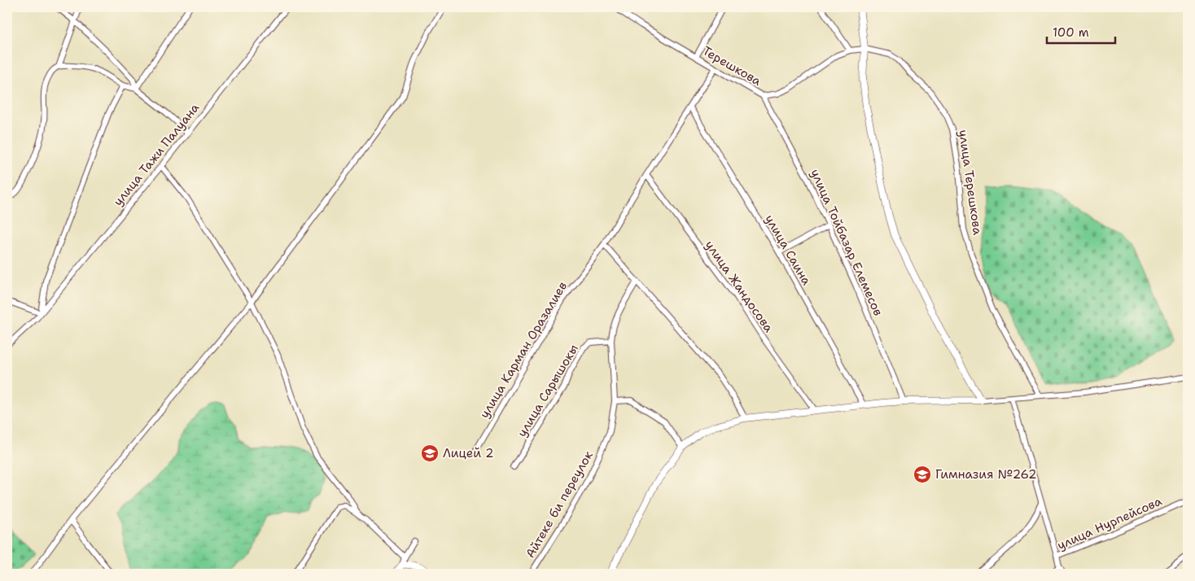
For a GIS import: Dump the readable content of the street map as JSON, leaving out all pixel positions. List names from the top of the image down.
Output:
{
  "streets": {
    "street": [
      "Терешкова",
      "улица Тажи Палуана",
      "улица Терешкова",
      "улица Тойбазар Елемесов",
      "улица Саина",
      "улица Жандосова",
      "улица Карман Оразалиев",
      "улица Сарышокы",
      "Айтеке би переулок",
      "улица Нурпейсова"
    ]
  },
  "crossings": [
    ["Терешкова", "улица Терешкова"],
    ["Терешкова", "улица Тойбазар Елемесов"],
    ["Терешкова", "улица Карман Оразалиев"],
    ["улица Саина", "улица Карман Оразалиев"],
    ["улица Жандосова", "улица Карман Оразалиев"],
    ["улица Сарышокы", "Айтеке би переулок"]
  ],
  "places": {
    "school or university": ["Лицей 2", "Гимназия №262"]
  },
  "scale_bar": "100 m"
}
